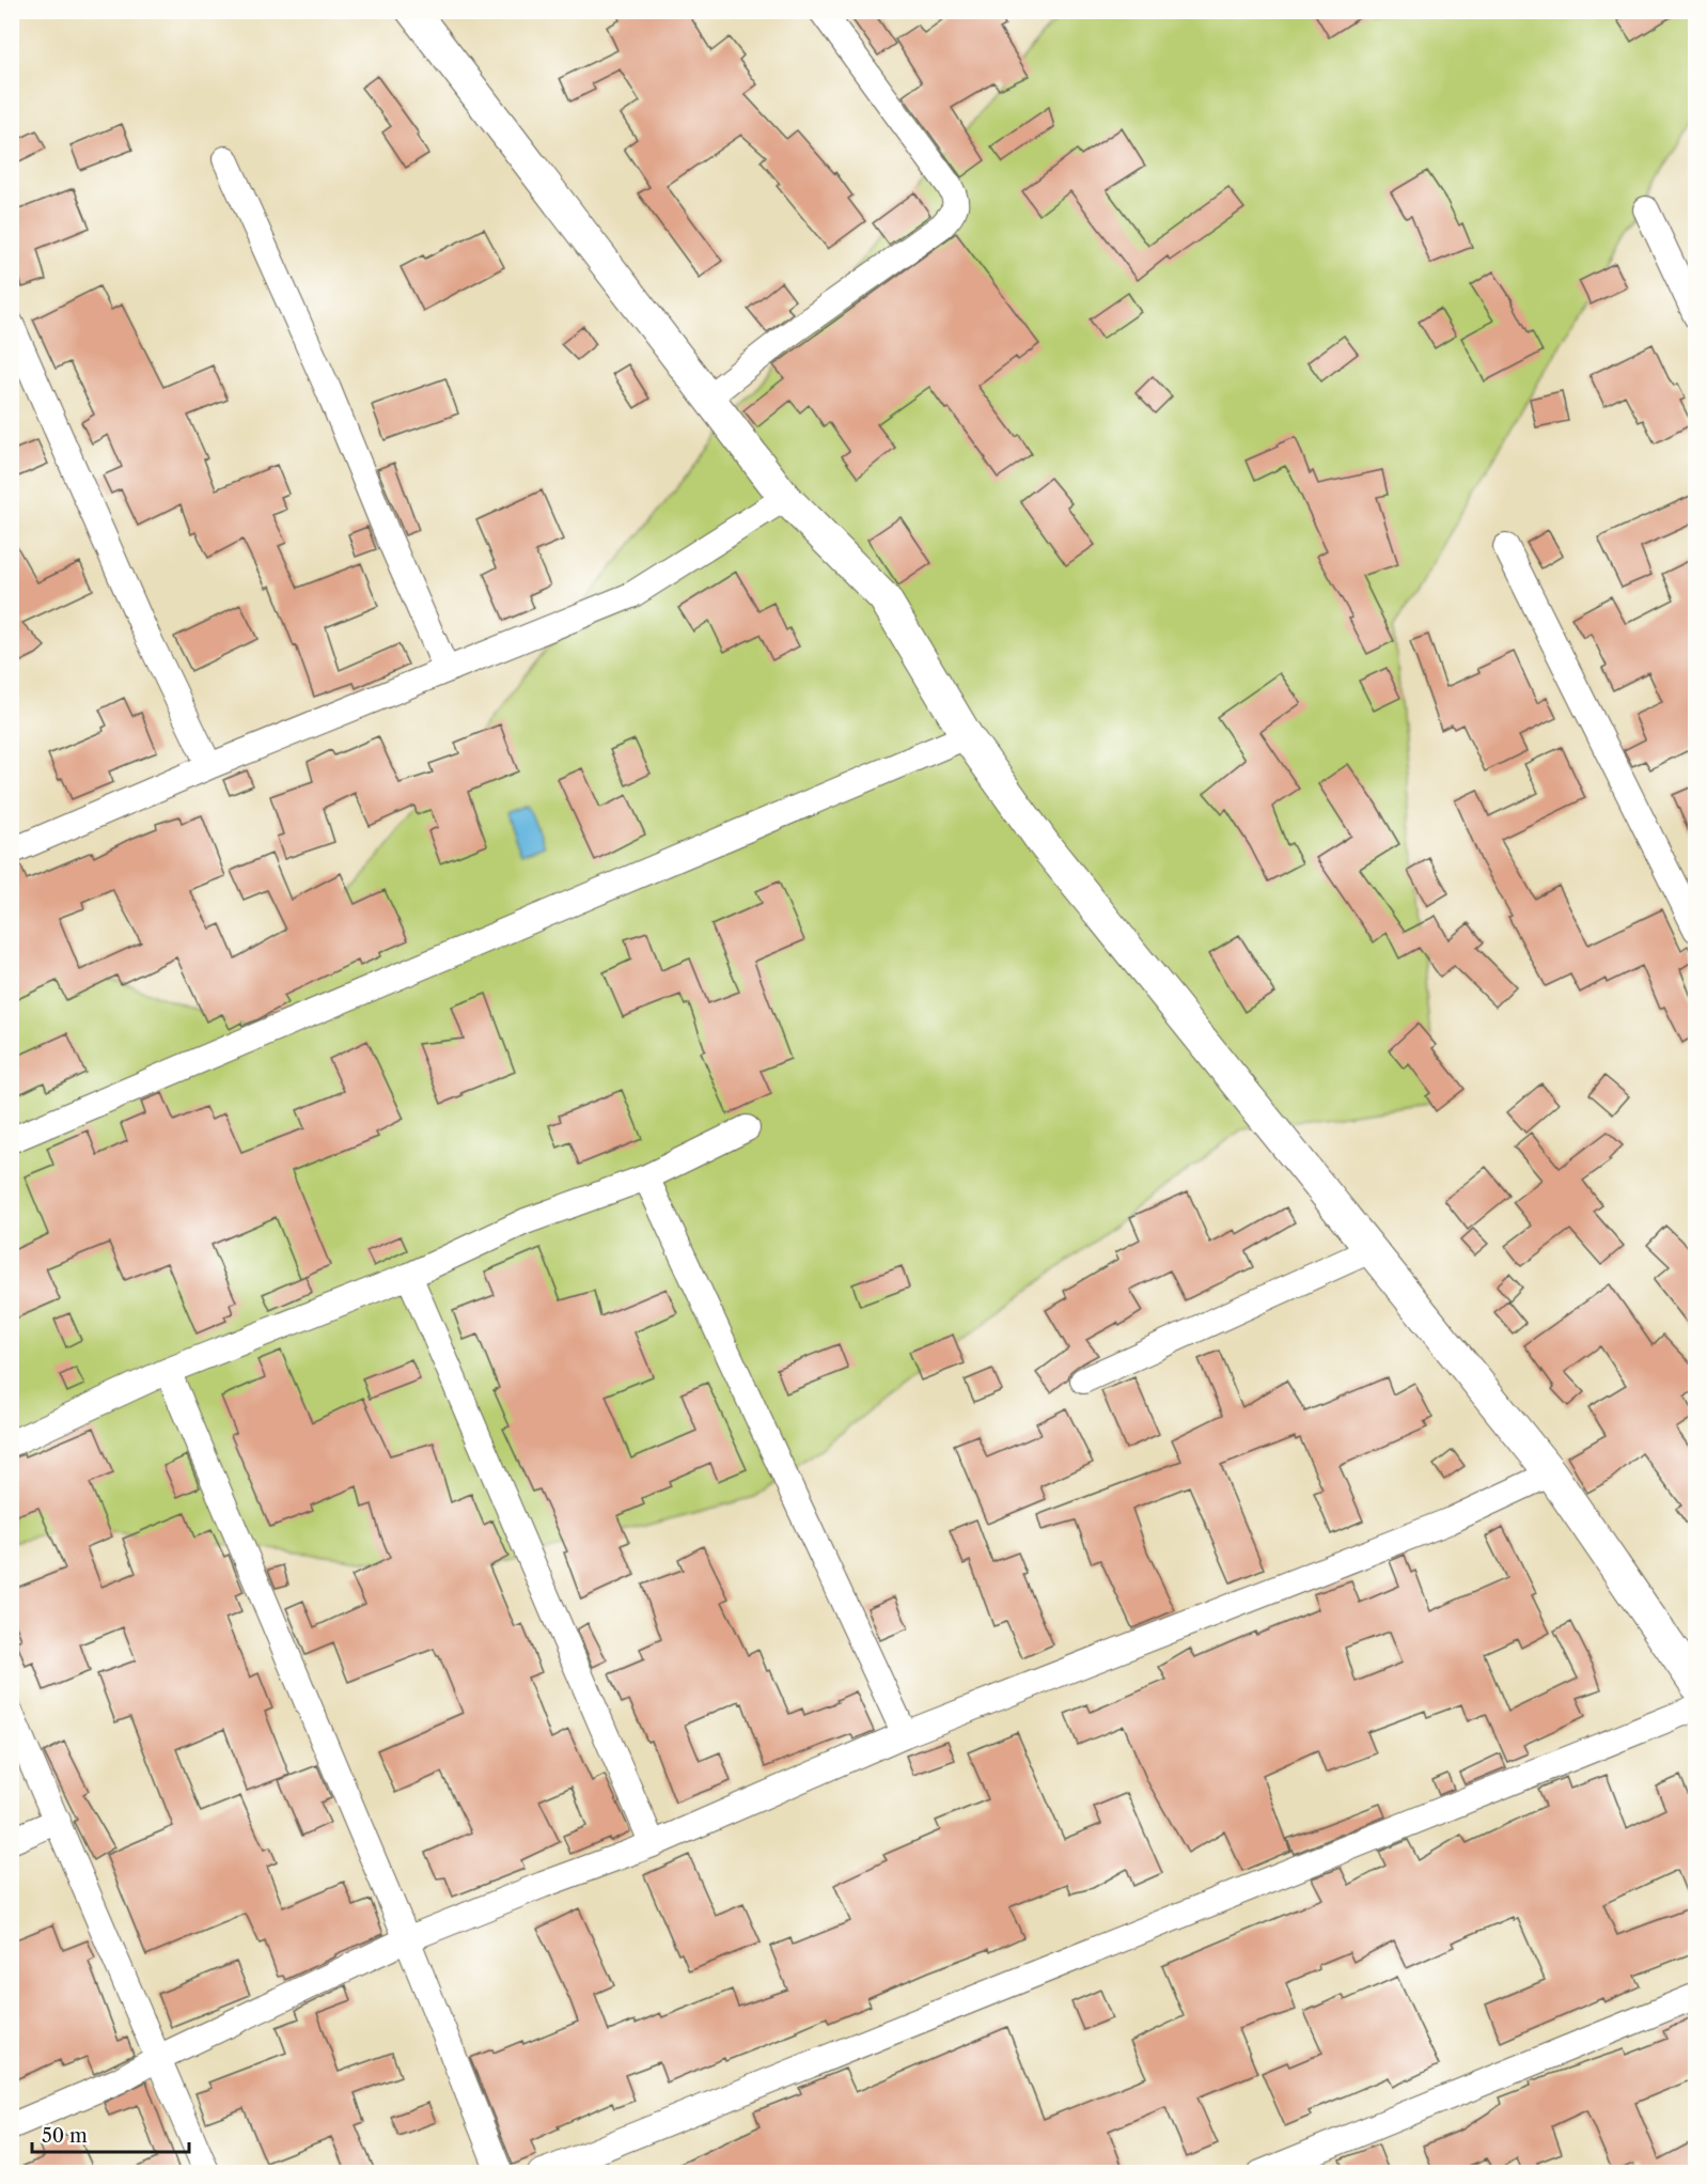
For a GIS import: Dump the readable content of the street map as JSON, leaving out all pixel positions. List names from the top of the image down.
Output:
{
  "scale_bar": "50 m"
}
